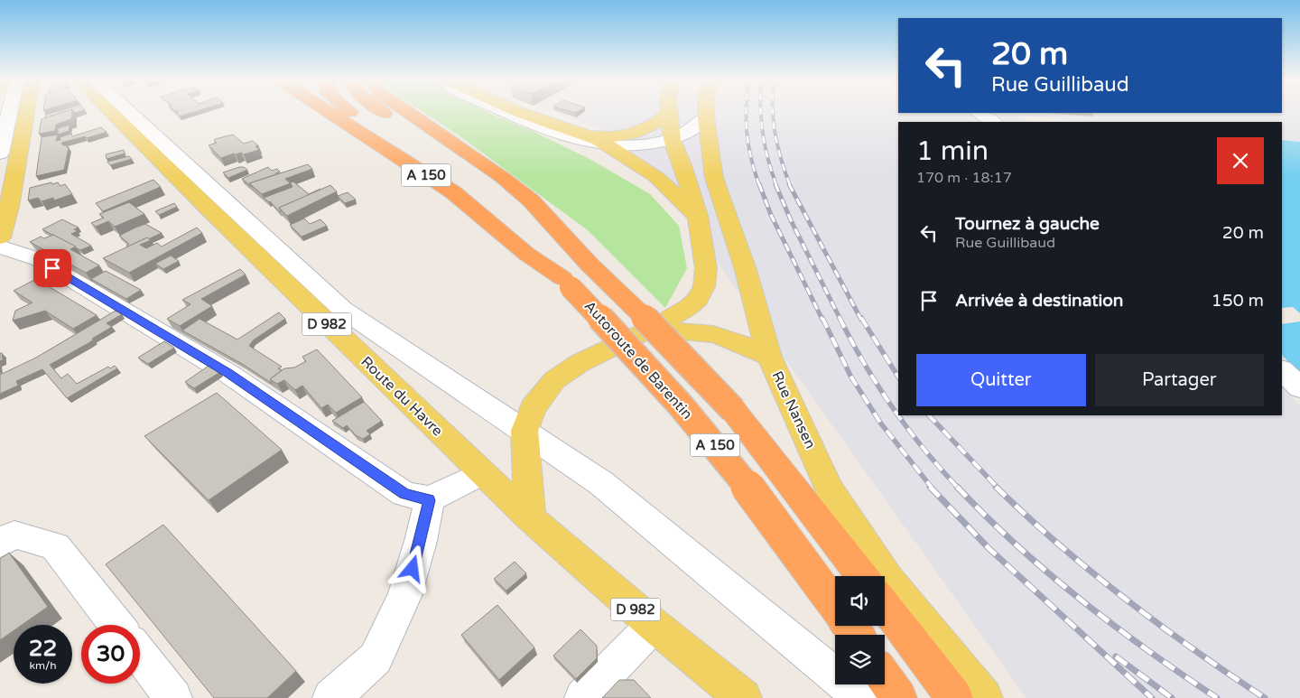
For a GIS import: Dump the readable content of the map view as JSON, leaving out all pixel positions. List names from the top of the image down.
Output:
{
  "streets": {
    "highway": ["A 150", "Autoroute de Barentin"],
    "main road": ["D 982", "Route du Havre", "Rue Nansen"]
  },
  "crossings": [
    ["A 150", "Autoroute de Barentin"]
  ],
  "page": {
    "turn": ["20 m", "Rue Guillibaud"],
    "heading": ["1 min", "170 m · 18:17"],
    "list": [
      {
        "name": "Tournez à gauche",
        "note": "Rue Guillibaud",
        "value": "20 m"
      },
      {
        "name": "Arrivée à destination",
        "value": "150 m"
      }
    ],
    "buttons": ["Quitter", "Partager"],
    "speed": "22 km/h",
    "limit": "30"
  }
}
